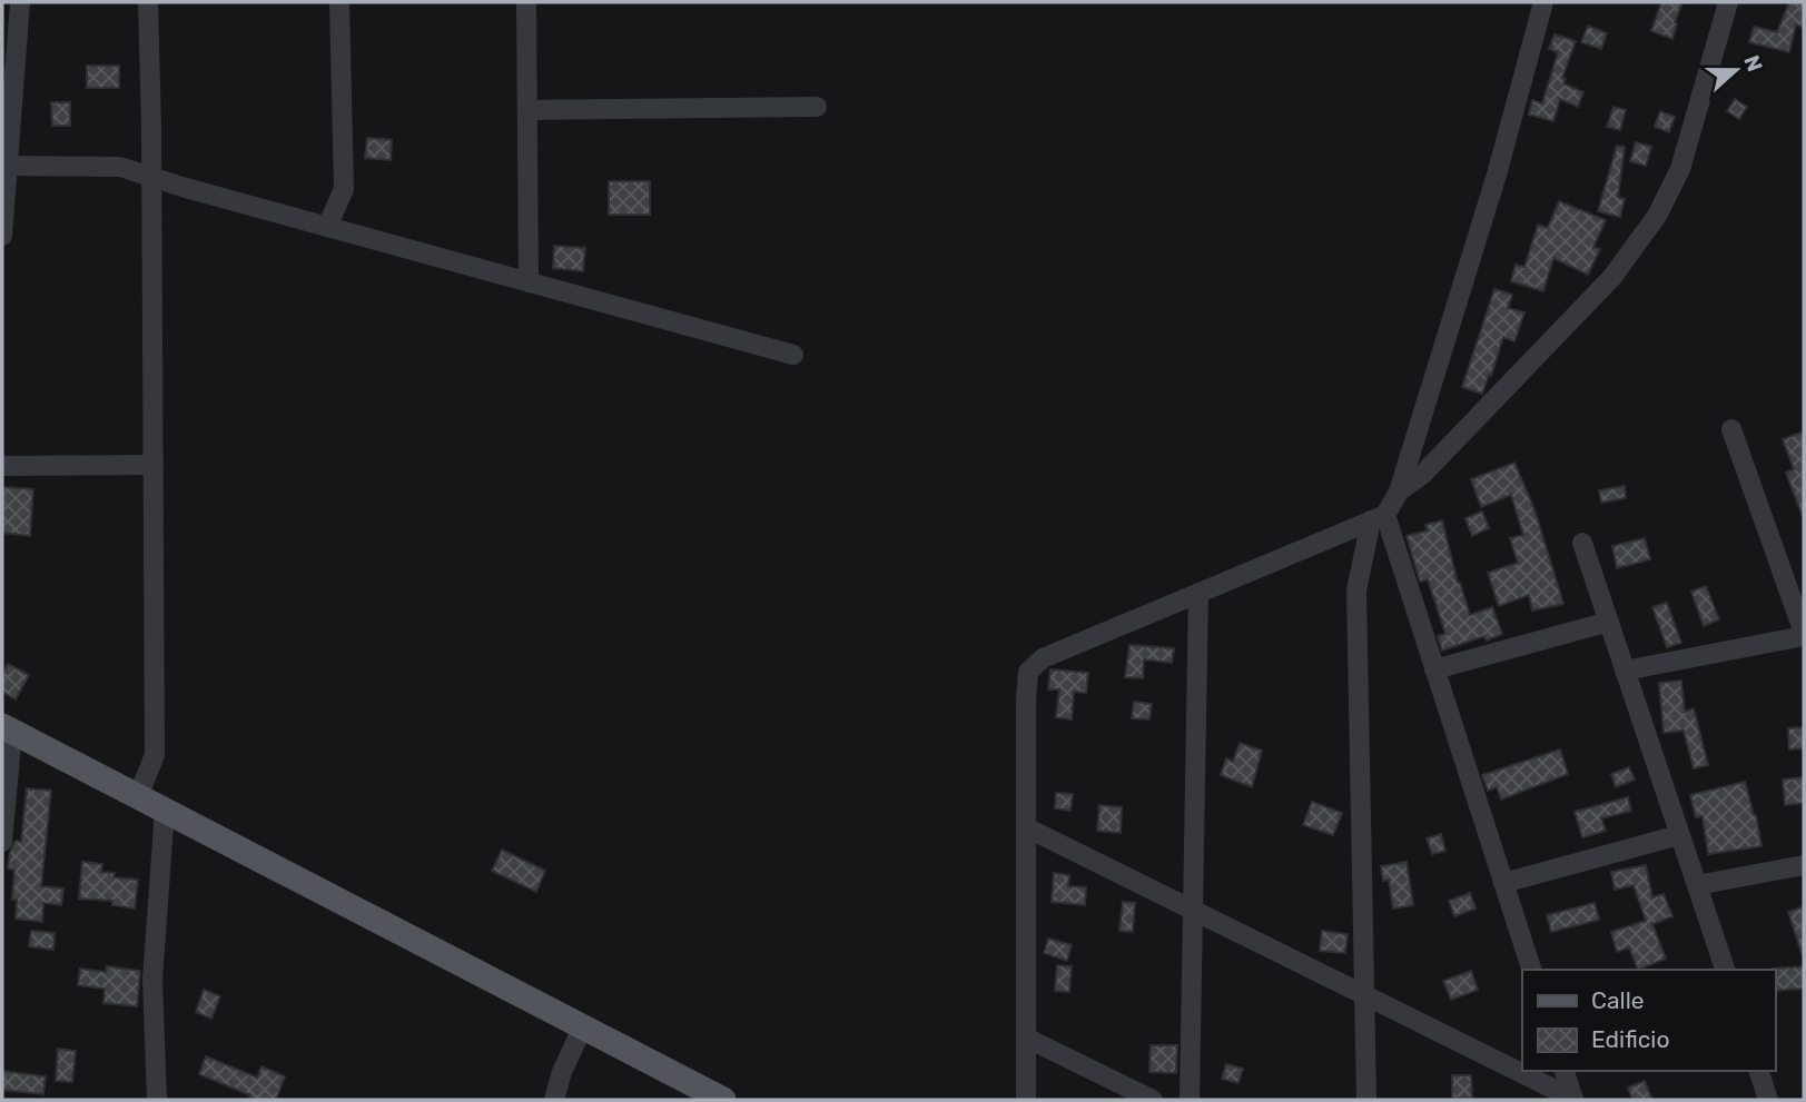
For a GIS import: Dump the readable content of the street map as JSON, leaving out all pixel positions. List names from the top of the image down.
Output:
{
  "legend": ["Calle", "Edificio"],
  "north": "right"
}
